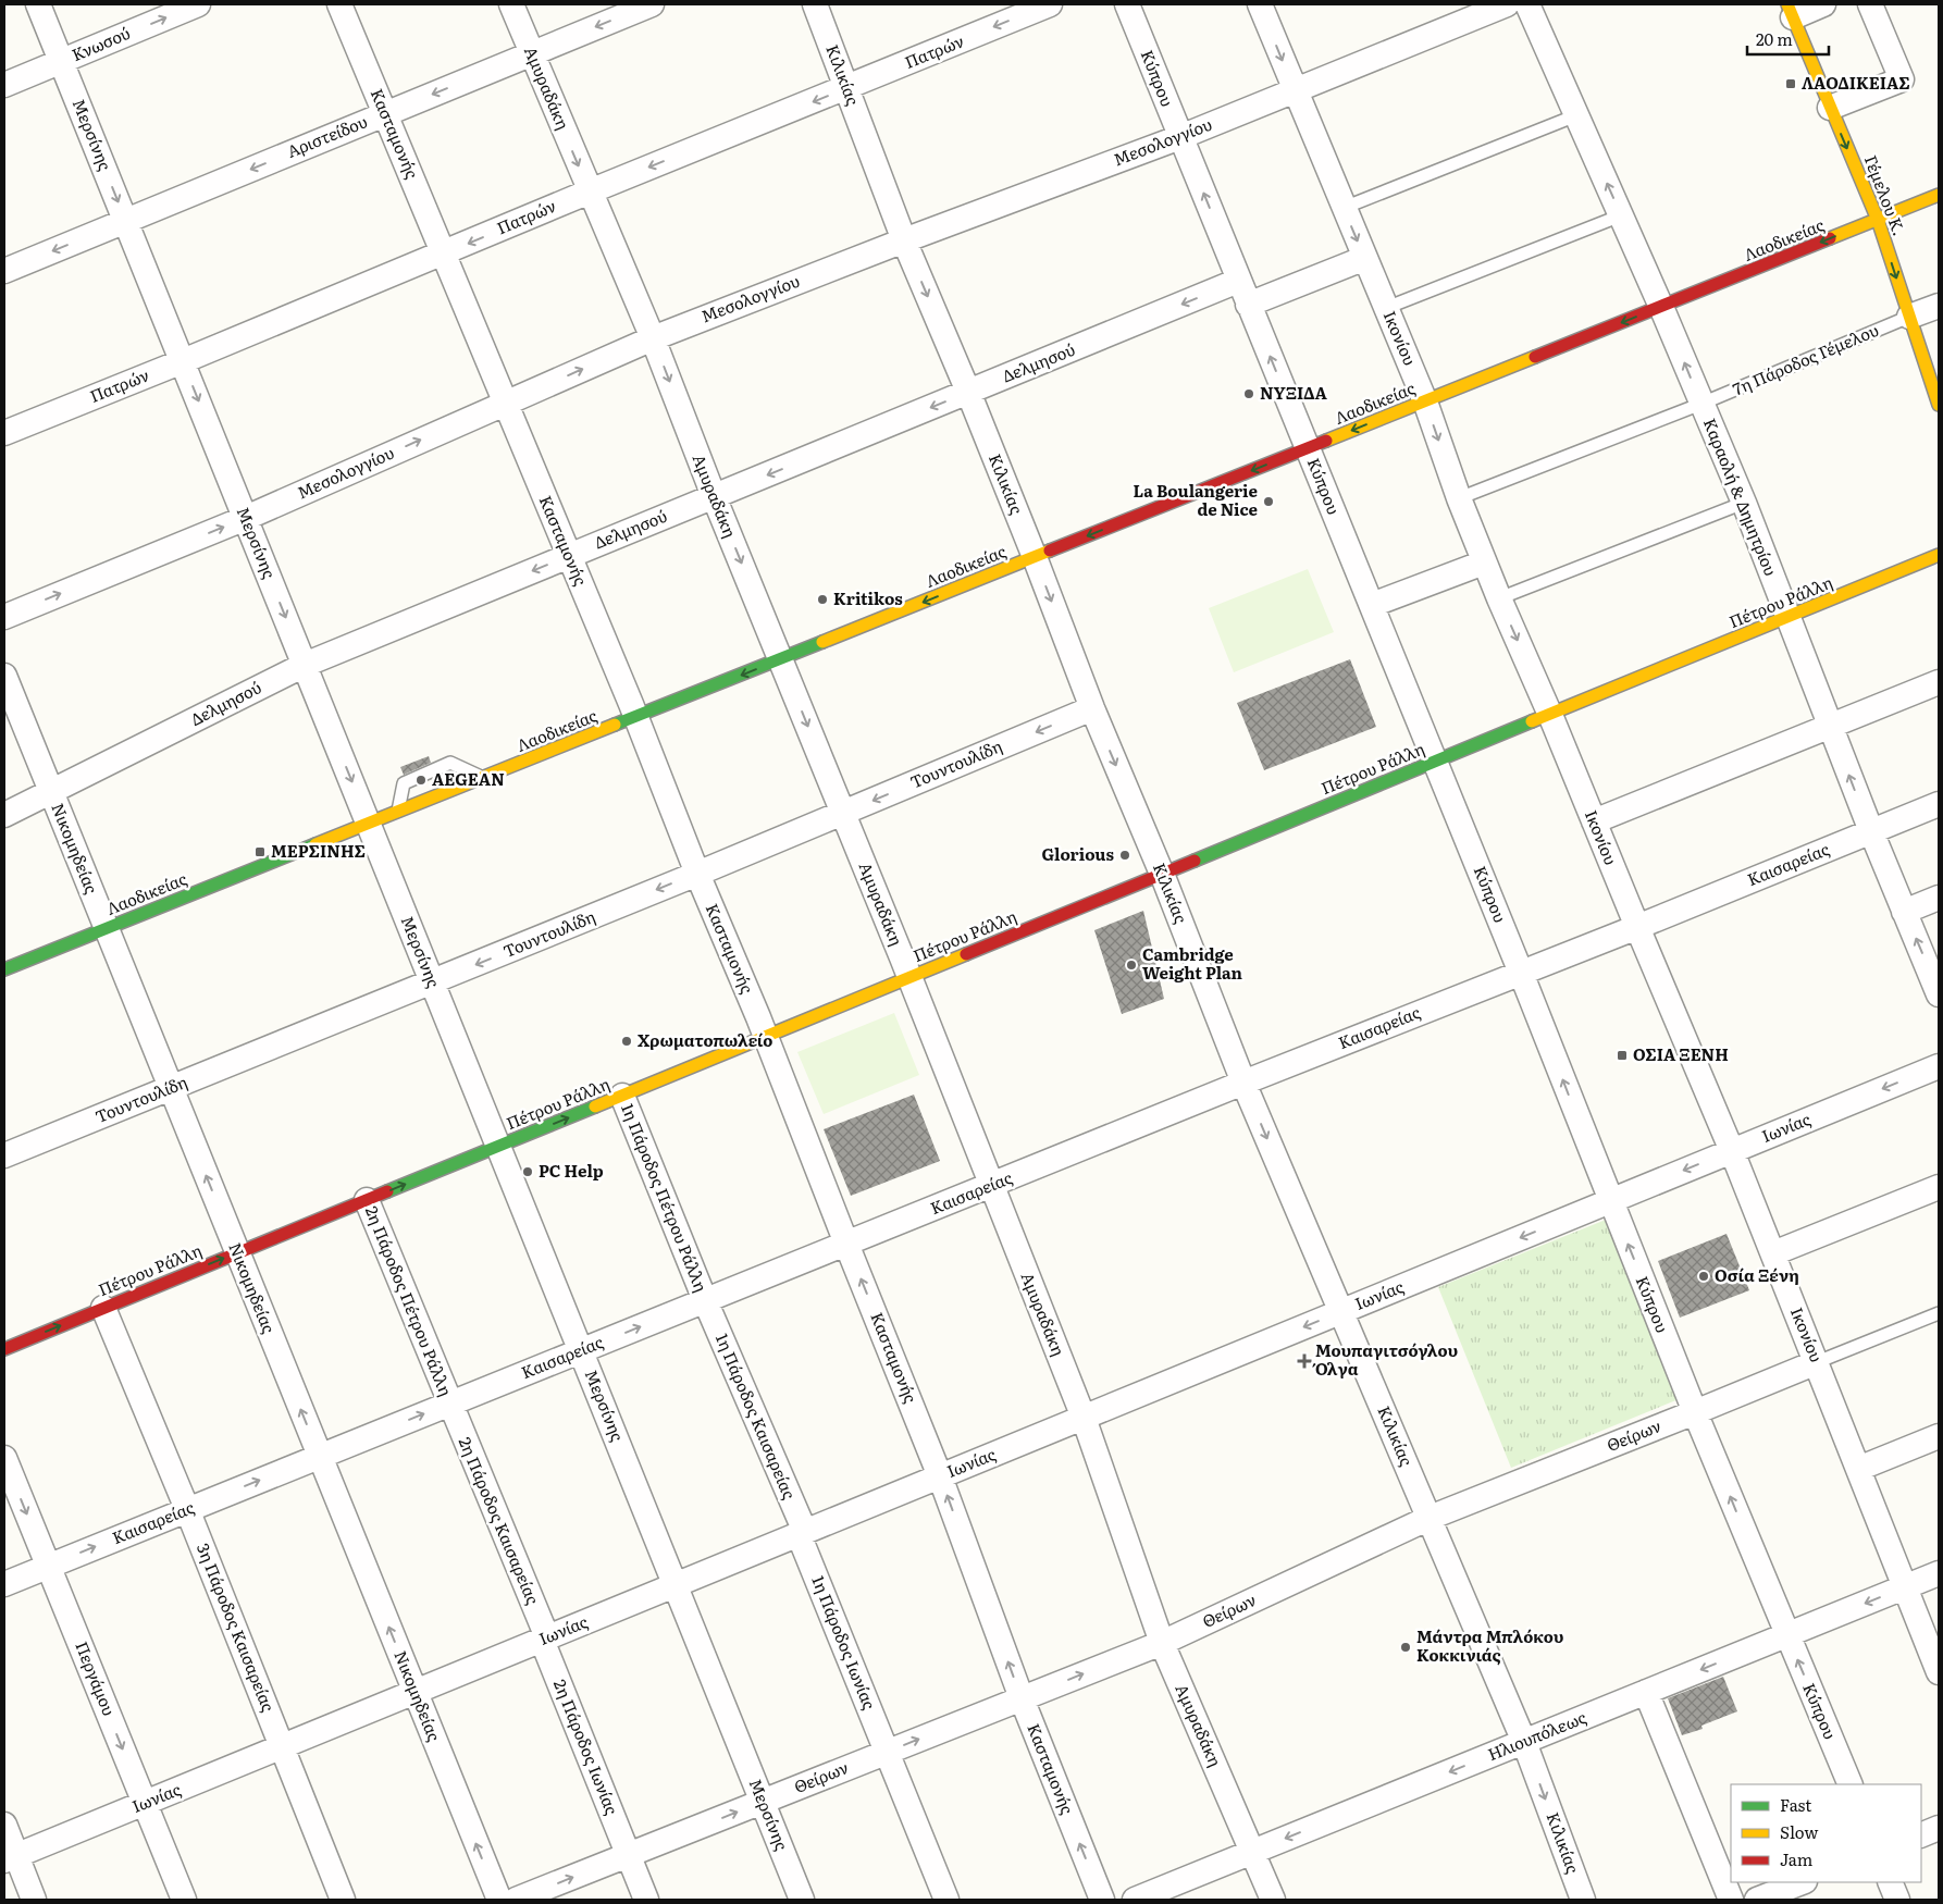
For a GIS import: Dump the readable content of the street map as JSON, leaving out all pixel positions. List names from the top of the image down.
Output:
{
  "streets": {
    "main road": ["Γέμελου Κ.", "Λαοδικείας", "Πέτρου Ράλλη"],
    "street": [
      "Κνωσού",
      "Πατρών",
      "Κιλικίας",
      "Κύπρου",
      "Αμυραδάκη",
      "Κασταμονής",
      "Μερσίνης",
      "Αριστείδου",
      "Μεσολογγίου",
      "Ικονίου",
      "Δελμησού",
      "Καραολή & Δημητρίου",
      "Τουντουλίδη",
      "Νικομηδείας",
      "Καισαρείας",
      "Ιωνίας",
      "1η Πάροδος Πέτρου Ράλλη",
      "2η Πάροδος Πέτρου Ράλλη",
      "1η Πάροδος Καισαρείας",
      "Θείρων",
      "2η Πάροδος Καισαρείας",
      "3η Πάροδος Καισαρείας",
      "1η Πάροδος Ιωνίας",
      "Περγάμου",
      "Ηλιουπόλεως",
      "2η Πάροδος Ιωνίας"
    ],
    "lane": ["7η Πάροδος Γέμελου"]
  },
  "crossings": [
    ["Κνωσού", "Μερσίνης"],
    ["Πατρών", "Κιλικίας"],
    ["Πατρών", "Αμυραδάκη"],
    ["Πατρών", "Κασταμονής"],
    ["Πατρών", "Μερσίνης"],
    ["Κιλικίας", "Μεσολογγίου"],
    ["Κιλικίας", "Λαοδικείας"],
    ["Κιλικίας", "Δελμησού"],
    ["Κιλικίας", "Πέτρου Ράλλη"],
    ["Κιλικίας", "Τουντουλίδη"],
    ["Κιλικίας", "Καισαρείας"],
    ["Κιλικίας", "Ιωνίας"],
    ["Κιλικίας", "Θείρων"],
    ["Κιλικίας", "Ηλιουπόλεως"],
    ["Κύπρου", "Μεσολογγίου"],
    ["Κύπρου", "Λαοδικείας"],
    ["Κύπρου", "Δελμησού"],
    ["Κύπρου", "Πέτρου Ράλλη"],
    ["Κύπρου", "Καισαρείας"],
    ["Κύπρου", "Ιωνίας"],
    ["Κύπρου", "Θείρων"],
    ["Κύπρου", "Ηλιουπόλεως"],
    ["Αμυραδάκη", "Αριστείδου"],
    ["Αμυραδάκη", "Μεσολογγίου"],
    ["Αμυραδάκη", "Λαοδικείας"],
    ["Αμυραδάκη", "Δελμησού"],
    ["Αμυραδάκη", "Πέτρου Ράλλη"],
    ["Αμυραδάκη", "Τουντουλίδη"],
    ["Αμυραδάκη", "Καισαρείας"],
    ["Αμυραδάκη", "Ιωνίας"],
    ["Αμυραδάκη", "Θείρων"],
    ["Αμυραδάκη", "Ηλιουπόλεως"],
    ["Κασταμονής", "Αριστείδου"],
    ["Κασταμονής", "Μεσολογγίου"],
    ["Κασταμονής", "Λαοδικείας"],
    ["Κασταμονής", "Δελμησού"],
    ["Κασταμονής", "Πέτρου Ράλλη"],
    ["Κασταμονής", "Τουντουλίδη"],
    ["Κασταμονής", "Καισαρείας"],
    ["Κασταμονής", "Ιωνίας"],
    ["Κασταμονής", "Θείρων"],
    ["Μερσίνης", "Αριστείδου"],
    ["Μερσίνης", "Μεσολογγίου"],
    ["Μερσίνης", "Λαοδικείας"],
    ["Μερσίνης", "Δελμησού"],
    ["Μερσίνης", "Πέτρου Ράλλη"],
    ["Μερσίνης", "Τουντουλίδη"],
    ["Μερσίνης", "Καισαρείας"],
    ["Μερσίνης", "Ιωνίας"],
    ["Μερσίνης", "Θείρων"],
    ["Μεσολογγίου", "Ικονίου"],
    ["Γέμελου Κ.", "Λαοδικείας"],
    ["Γέμελου Κ.", "7η Πάροδος Γέμελου"],
    ["Λαοδικείας", "Ικονίου"],
    ["Λαοδικείας", "Καραολή & Δημητρίου"],
    ["Λαοδικείας", "Νικομηδείας"],
    ["Ικονίου", "7η Πάροδος Γέμελου"],
    ["Ικονίου", "Πέτρου Ράλλη"],
    ["Ικονίου", "Καισαρείας"],
    ["Ικονίου", "Ιωνίας"],
    ["Ικονίου", "Θείρων"],
    ["Ικονίου", "Ηλιουπόλεως"],
    ["7η Πάροδος Γέμελου", "Καραολή & Δημητρίου"],
    ["Δελμησού", "Νικομηδείας"],
    ["Καραολή & Δημητρίου", "Πέτρου Ράλλη"],
    ["Καραολή & Δημητρίου", "Καισαρείας"],
    ["Πέτρου Ράλλη", "Νικομηδείας"],
    ["Πέτρου Ράλλη", "1η Πάροδος Πέτρου Ράλλη"],
    ["Πέτρου Ράλλη", "2η Πάροδος Πέτρου Ράλλη"],
    ["Πέτρου Ράλλη", "3η Πάροδος Καισαρείας"],
    ["Τουντουλίδη", "Νικομηδείας"],
    ["Νικομηδείας", "Καισαρείας"],
    ["Νικομηδείας", "Ιωνίας"],
    ["Καισαρείας", "1η Πάροδος Πέτρου Ράλλη"],
    ["Καισαρείας", "2η Πάροδος Πέτρου Ράλλη"],
    ["Καισαρείας", "1η Πάροδος Καισαρείας"],
    ["Καισαρείας", "2η Πάροδος Καισαρείας"],
    ["Καισαρείας", "3η Πάροδος Καισαρείας"],
    ["Καισαρείας", "Περγάμου"],
    ["Ιωνίας", "1η Πάροδος Καισαρείας"],
    ["Ιωνίας", "2η Πάροδος Καισαρείας"],
    ["Ιωνίας", "3η Πάροδος Καισαρείας"],
    ["Ιωνίας", "1η Πάροδος Ιωνίας"],
    ["Ιωνίας", "Περγάμου"],
    ["Ιωνίας", "2η Πάροδος Ιωνίας"],
    ["1η Πάροδος Πέτρου Ράλλη", "1η Πάροδος Καισαρείας"],
    ["2η Πάροδος Πέτρου Ράλλη", "2η Πάροδος Καισαρείας"],
    ["1η Πάροδος Καισαρείας", "1η Πάροδος Ιωνίας"],
    ["Θείρων", "1η Πάροδος Ιωνίας"],
    ["Θείρων", "2η Πάροδος Ιωνίας"],
    ["2η Πάροδος Καισαρείας", "2η Πάροδος Ιωνίας"]
  ],
  "one_way": [
    "Κνωσού",
    "Πατρών",
    "Κιλικίας",
    "Κύπρου",
    "Αριστείδου",
    "Μεσολογγίου",
    "Γέμελου Κ.",
    "Λαοδικείας",
    "Δελμησού",
    "Καραολή & Δημητρίου",
    "Τουντουλίδη",
    "Νικομηδείας",
    "Ιωνίας",
    "Θείρων",
    "Περγάμου",
    "Ηλιουπόλεως"
  ],
  "places": {
    "transit": ["ΛΑΟΔΙΚΕΙΑΣ", "ΜΕΡΣΙΝΗΣ", "ΟΣΙΑ ΞΕΝΗ"],
    "other": [
      "ΝΥΞΙΔΑ",
      "La Boulangerie de Nice",
      "Kritikos",
      "AEGEAN",
      "Glorious",
      "Cambridge Weight Plan",
      "Χρωματοπωλείο",
      "PC Help",
      "Οσία Ξένη",
      "Μάντρα Μπλόκου Κοκκινιάς"
    ],
    "health": ["Μουπαγιτσόγλου Όλγα"]
  },
  "legend": ["Fast", "Slow", "Jam"],
  "scale_bar": "20 m"
}
